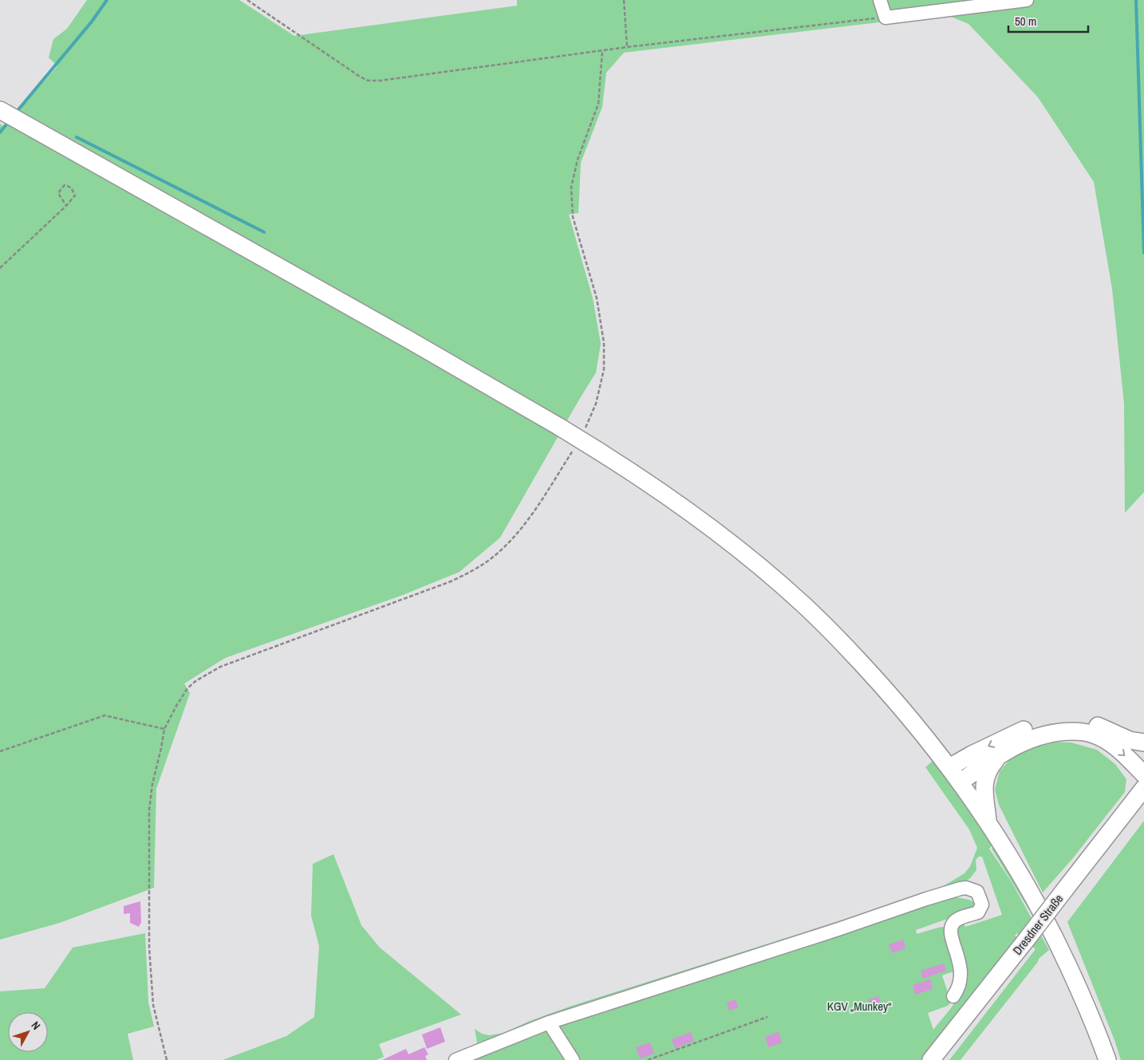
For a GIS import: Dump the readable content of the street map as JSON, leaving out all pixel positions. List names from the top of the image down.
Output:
{
  "streets": {
    "main road": ["Dresdner Straße"]
  },
  "parks": ["KGV „Munkey“"],
  "scale_bar": "50 m",
  "north": "top right"
}
